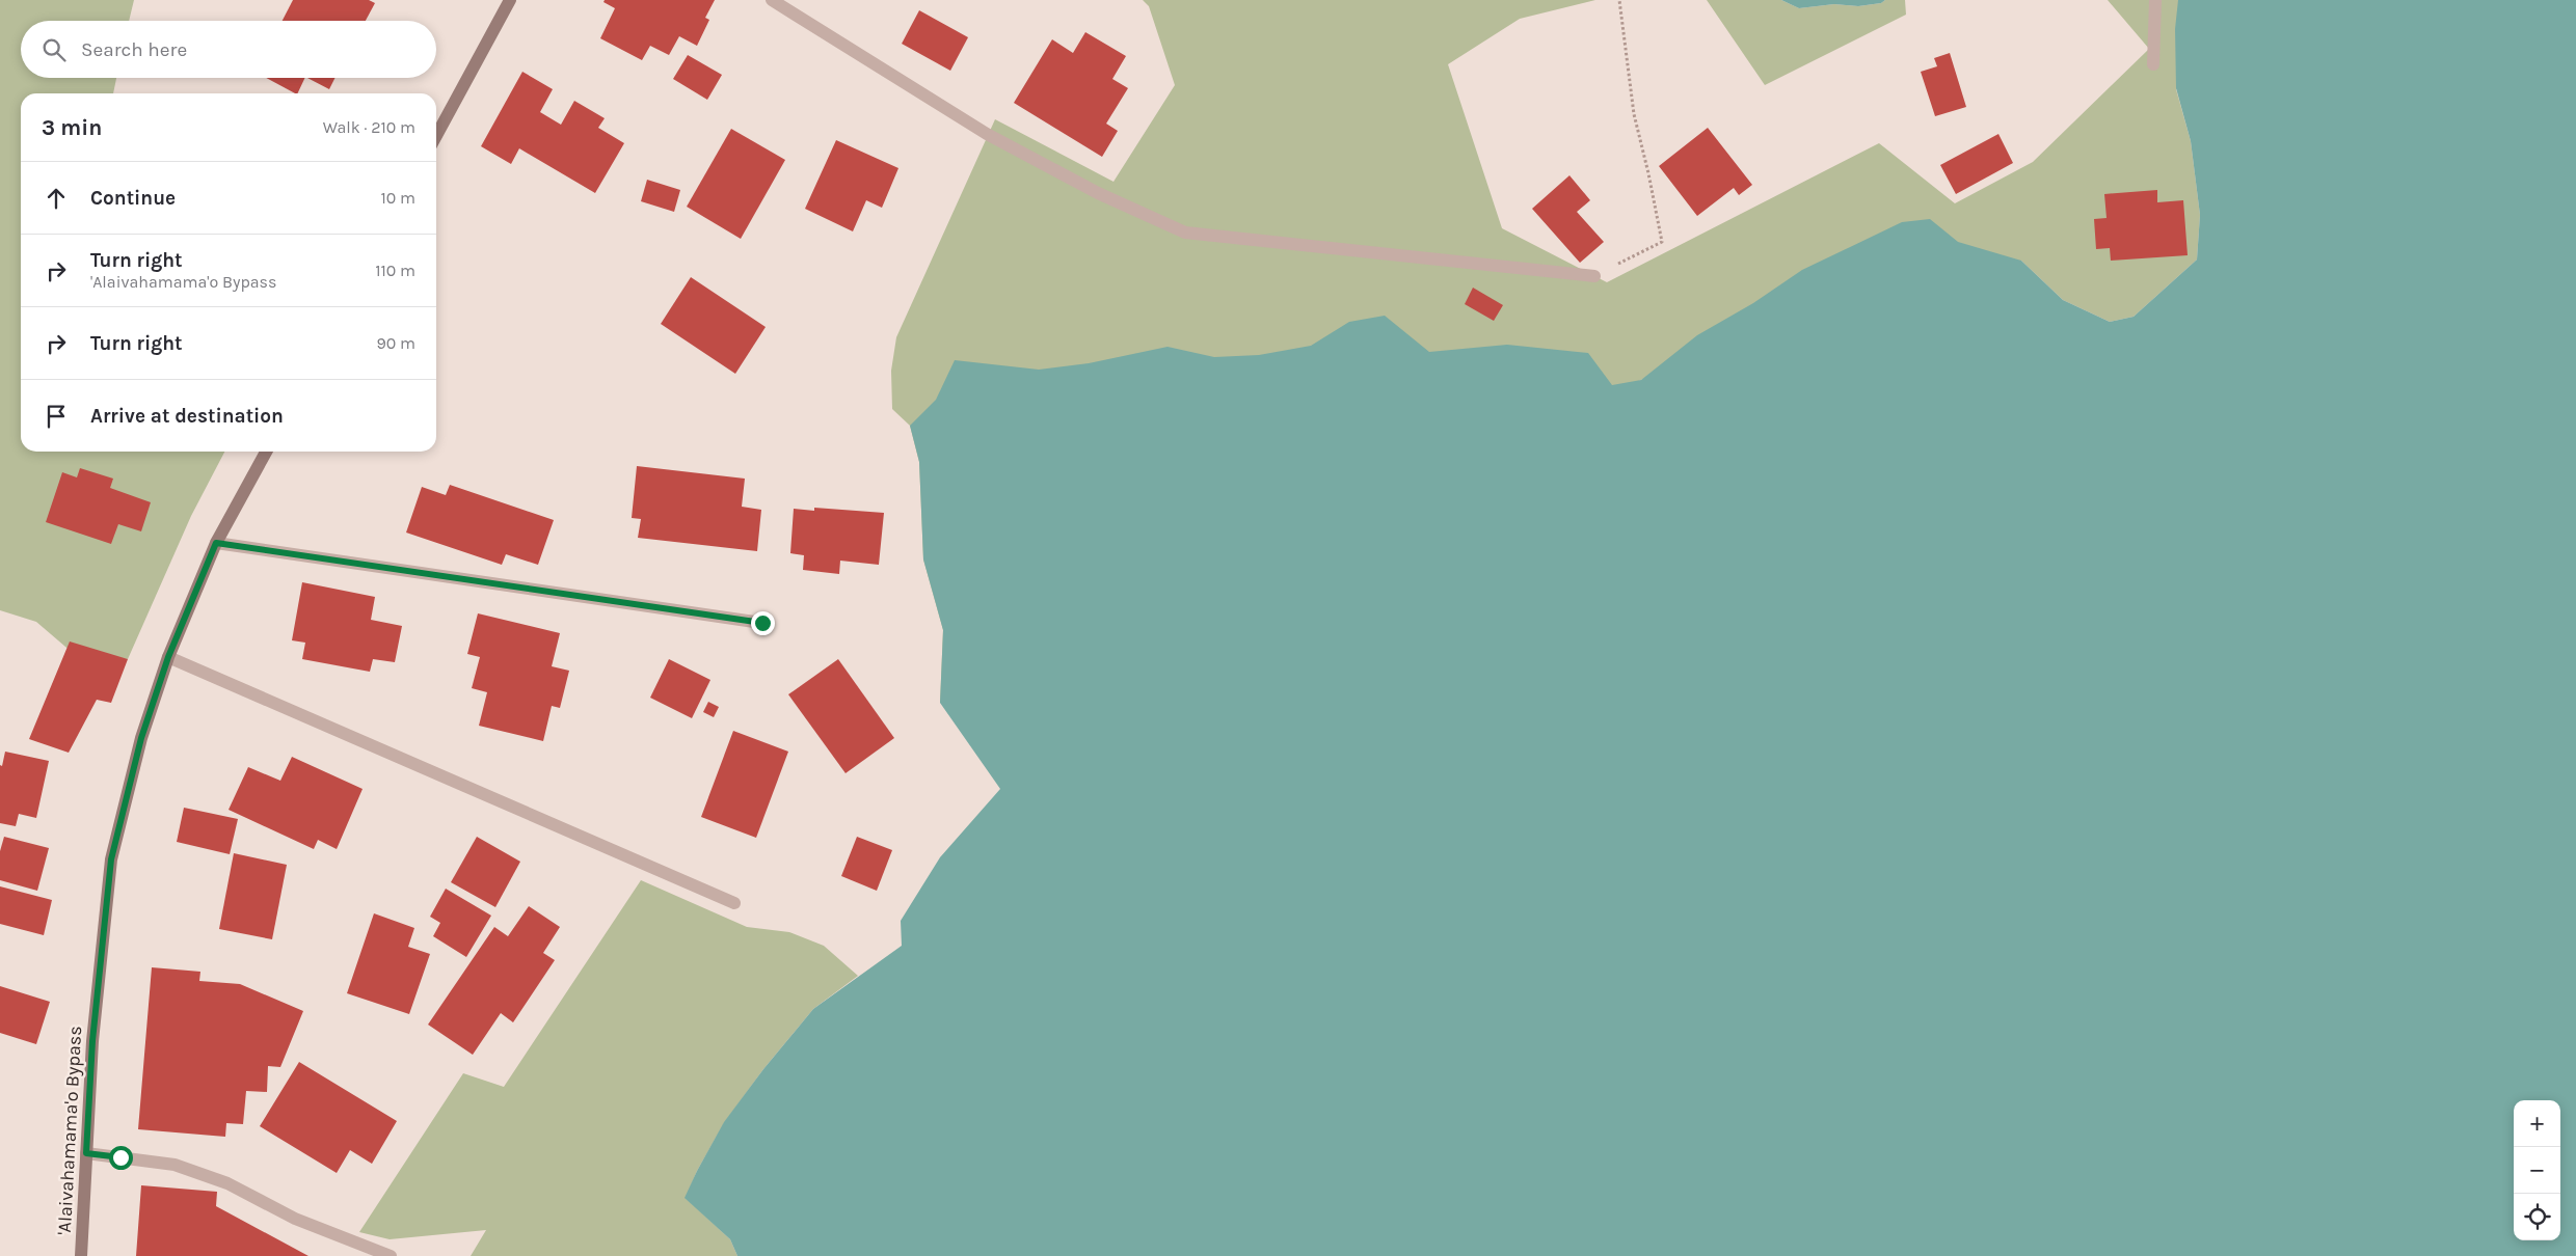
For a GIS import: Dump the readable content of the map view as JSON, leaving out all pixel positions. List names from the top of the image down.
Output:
{
  "streets": {
    "main road": ["'Alaivahamama'o Bypass"]
  },
  "page": {
    "search": "Search here",
    "heading": ["3 min", "Walk · 210 m"],
    "list": [
      ["Continue", "10 m"],
      ["Turn right", "'Alaivahamama'o Bypass", "110 m"],
      ["Turn right", "90 m"],
      "Arrive at destination"
    ],
    "map_buttons": ["+", "−"]
  }
}
